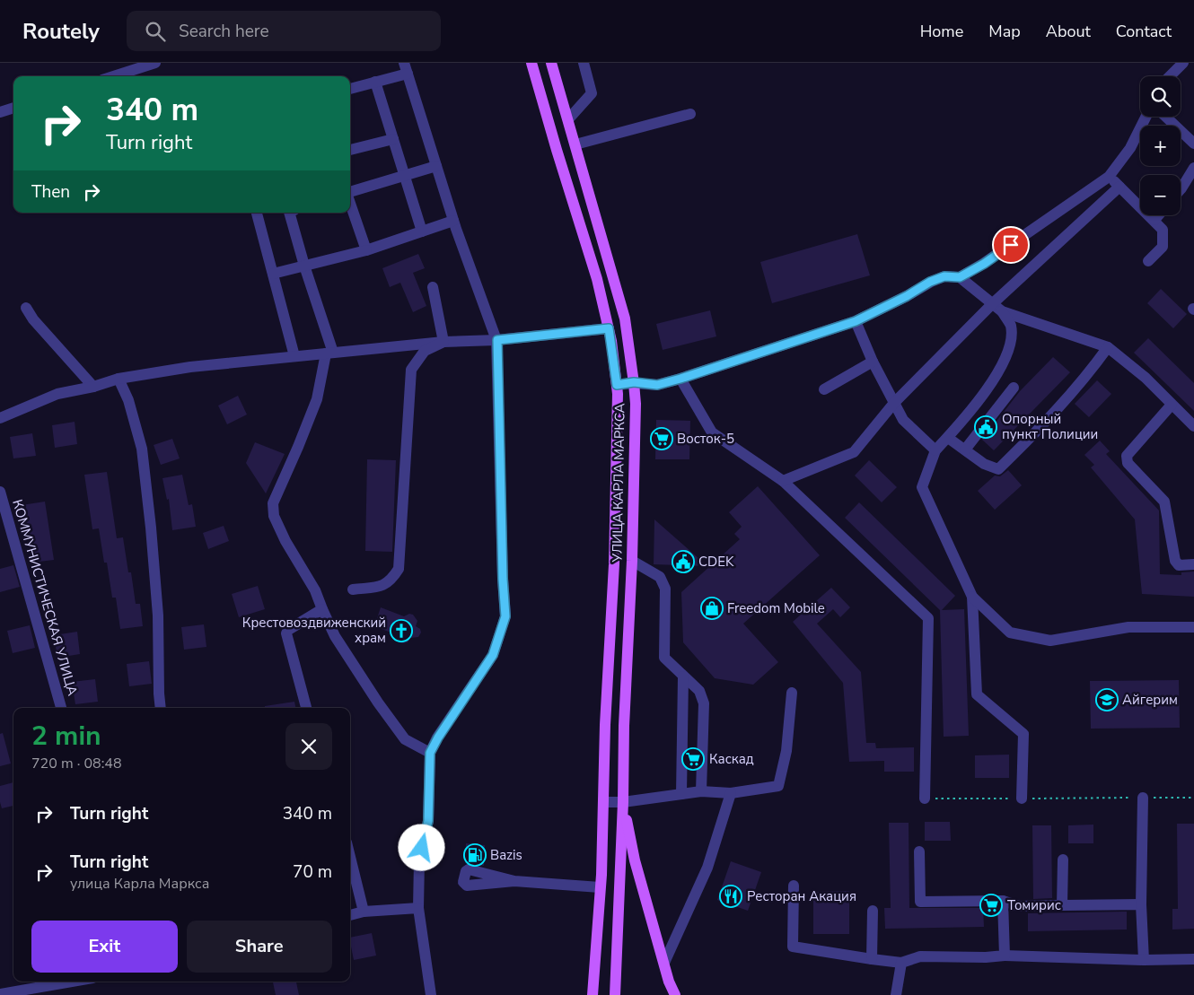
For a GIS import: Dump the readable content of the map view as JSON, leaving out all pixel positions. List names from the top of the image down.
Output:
{
  "streets": {
    "main road": ["УЛИЦА КАРЛА МАРКСА"],
    "street": ["КОММУНИСТИЧЕСКАЯ УЛИЦА"]
  },
  "places": {
    "public building": ["Опорный пункт Полиции", "CDEK"],
    "supermarket": ["Восток-5", "Каскад", "Томирис"],
    "shop": ["Freedom Mobile"],
    "church": ["Крестовоздвиженский храм"],
    "school or university": ["Айгерим"],
    "fuel station": ["Bazis"],
    "restaurant": ["Ресторан Акация"]
  },
  "page": {
    "header": "Routely",
    "search": "Search here",
    "nav": [
      "Home",
      "Map",
      "About",
      "Contact"
    ],
    "map_buttons": ["+", "−"],
    "turn": ["340 m", "Turn right"],
    "then": "Then",
    "heading": ["2 min", "720 m · 08:48"],
    "list": [
      {
        "name": "Turn right",
        "value": "340 m"
      },
      {
        "name": "Turn right",
        "note": "улица Карла Маркса",
        "value": "70 m"
      }
    ],
    "buttons": ["Exit", "Share"]
  }
}
